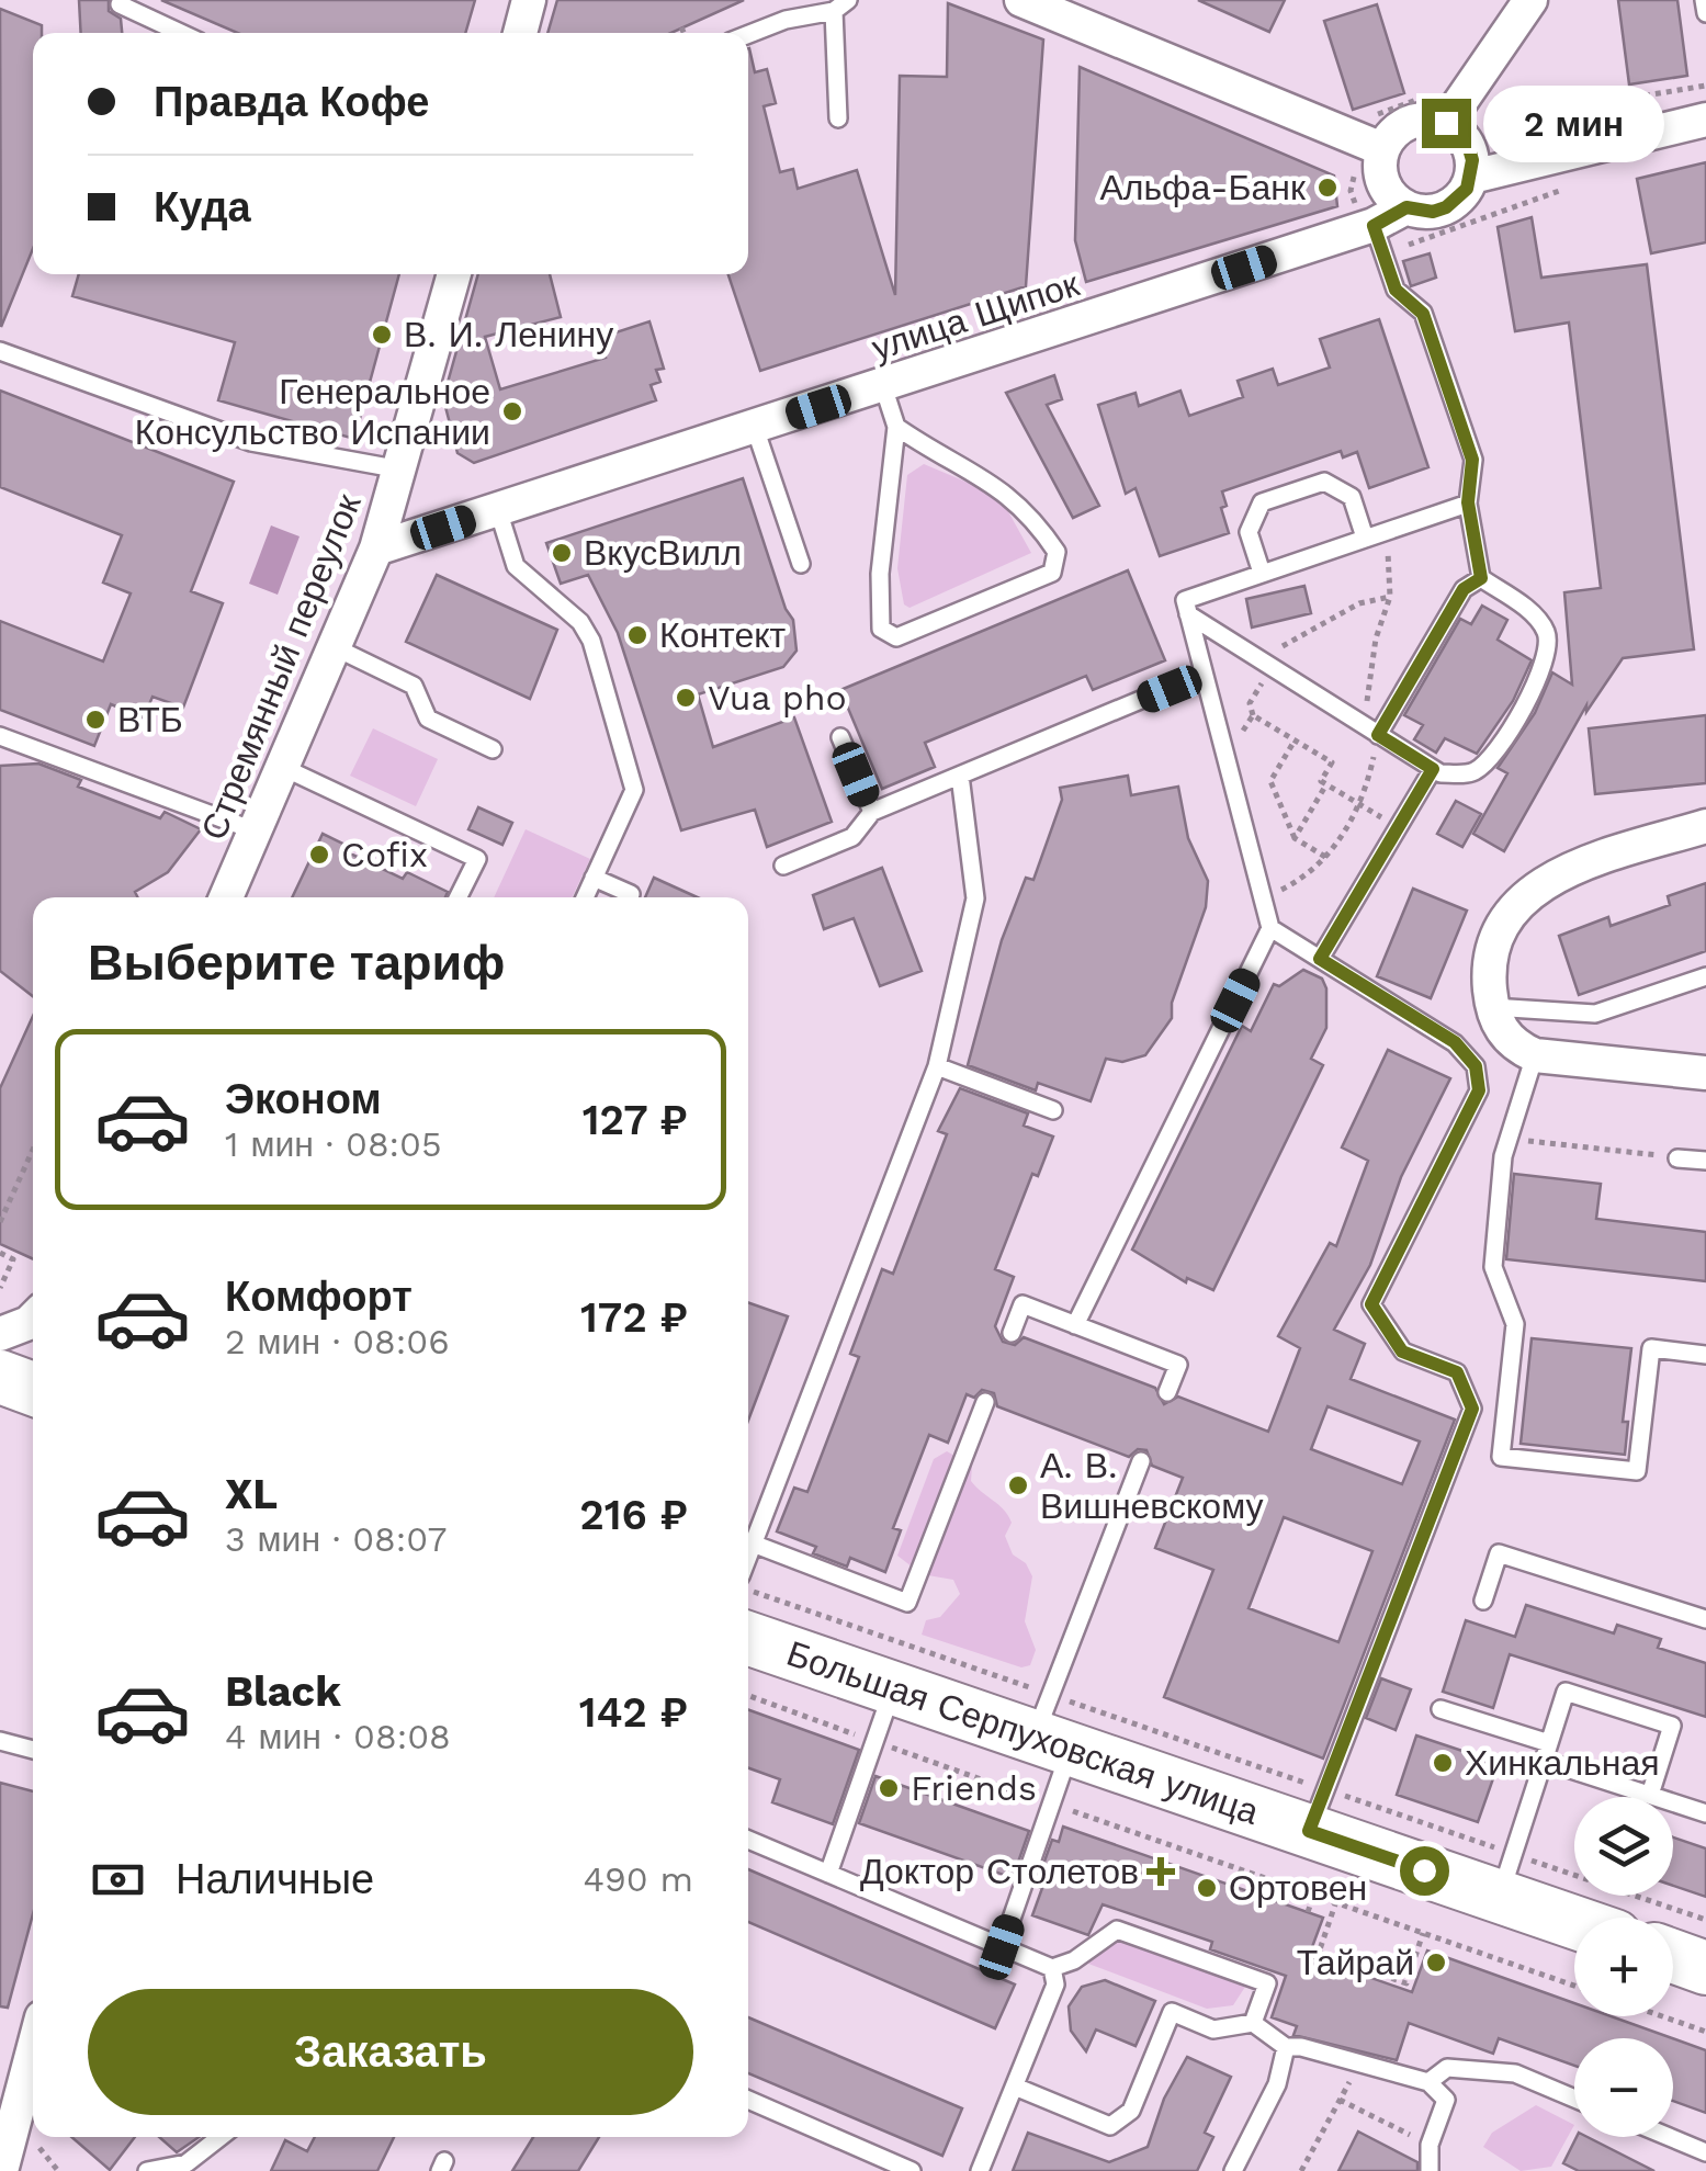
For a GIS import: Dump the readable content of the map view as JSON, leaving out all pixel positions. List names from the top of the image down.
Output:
{
  "streets": {
    "main road": ["Большая Серпуховская улица"],
    "street": ["улица Щипок", "Стремянный переулок"]
  },
  "crossings": [
    ["улица Щипок", "Стремянный переулок"]
  ],
  "places": {
    "other": [
      "Альфа-Банк",
      "В. И. Ленину",
      "Генеральное Консульство Испании",
      "ВкусВилл",
      "Контект",
      "Vua pho",
      "ВТБ",
      "Cofix",
      "А. В. Вишневскому",
      "Хинкальная",
      "Friends",
      "Ортовен",
      "Тайрай"
    ],
    "health": ["Доктор Столетов"]
  },
  "page": {
    "banner": ["Правда Кофе", "Куда"],
    "bubble": "2 мин",
    "heading": "Выберите тариф",
    "list": [
      {
        "name": "Эконом",
        "note": "1 мин · 08:05",
        "value": "127 ₽"
      },
      {
        "name": "Комфорт",
        "note": "2 мин · 08:06",
        "value": "172 ₽"
      },
      {
        "name": "XL",
        "note": "3 мин · 08:07",
        "value": "216 ₽"
      },
      {
        "name": "Black",
        "note": "4 мин · 08:08",
        "value": "142 ₽"
      }
    ],
    "map_buttons": ["+", "−"],
    "pay": ["Наличные", "490 m"],
    "buttons": "Заказать"
  }
}
